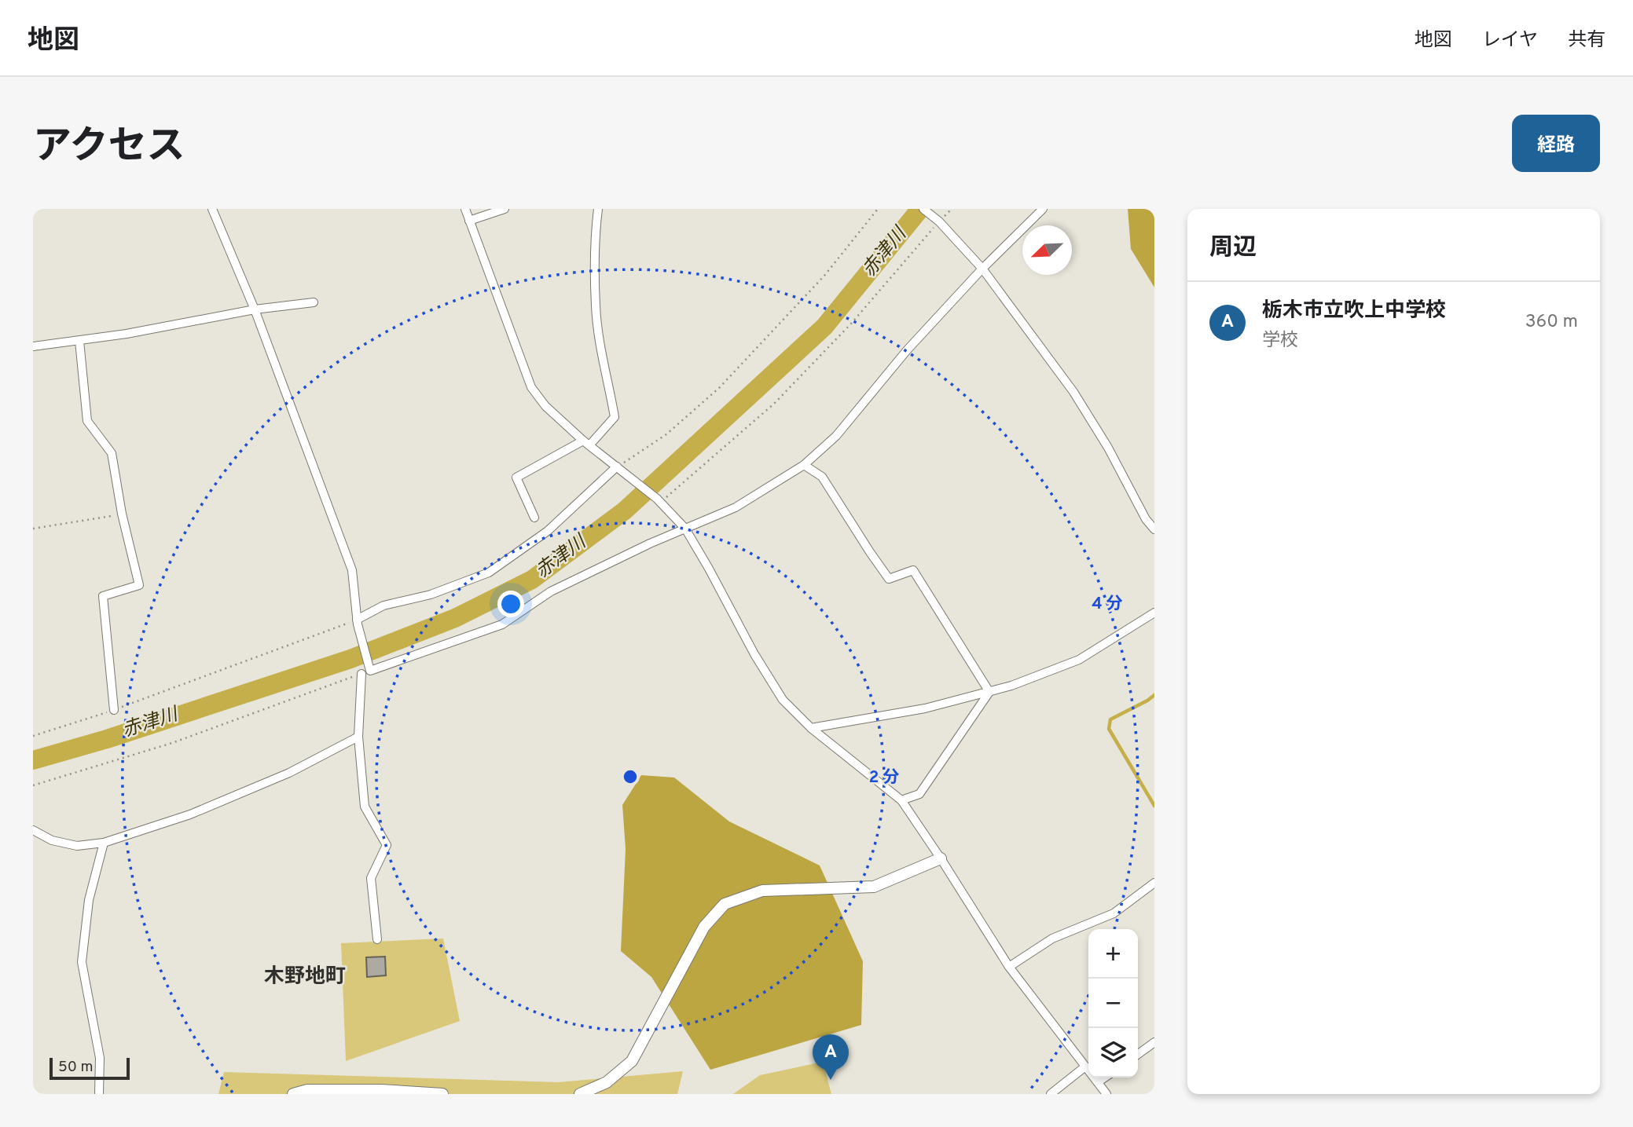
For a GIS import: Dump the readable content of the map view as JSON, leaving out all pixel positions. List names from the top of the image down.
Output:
{
  "districts": ["木野地町"],
  "water": ["赤津川"],
  "scale_bar": "50 m",
  "north": "bottom left",
  "page": {
    "header": "地図",
    "nav": ["地図", "レイヤ", "共有"],
    "title": "アクセス",
    "buttons": "経路",
    "heading": "周辺",
    "list": [
      {
        "mark": "A",
        "name": "栃木市立吹上中学校",
        "note": "学校",
        "value": "360 m"
      }
    ],
    "map_buttons": ["+", "−"],
    "pins": "A",
    "scale": "50 m"
  },
  "rings": ["4 分", "2 分"]
}
